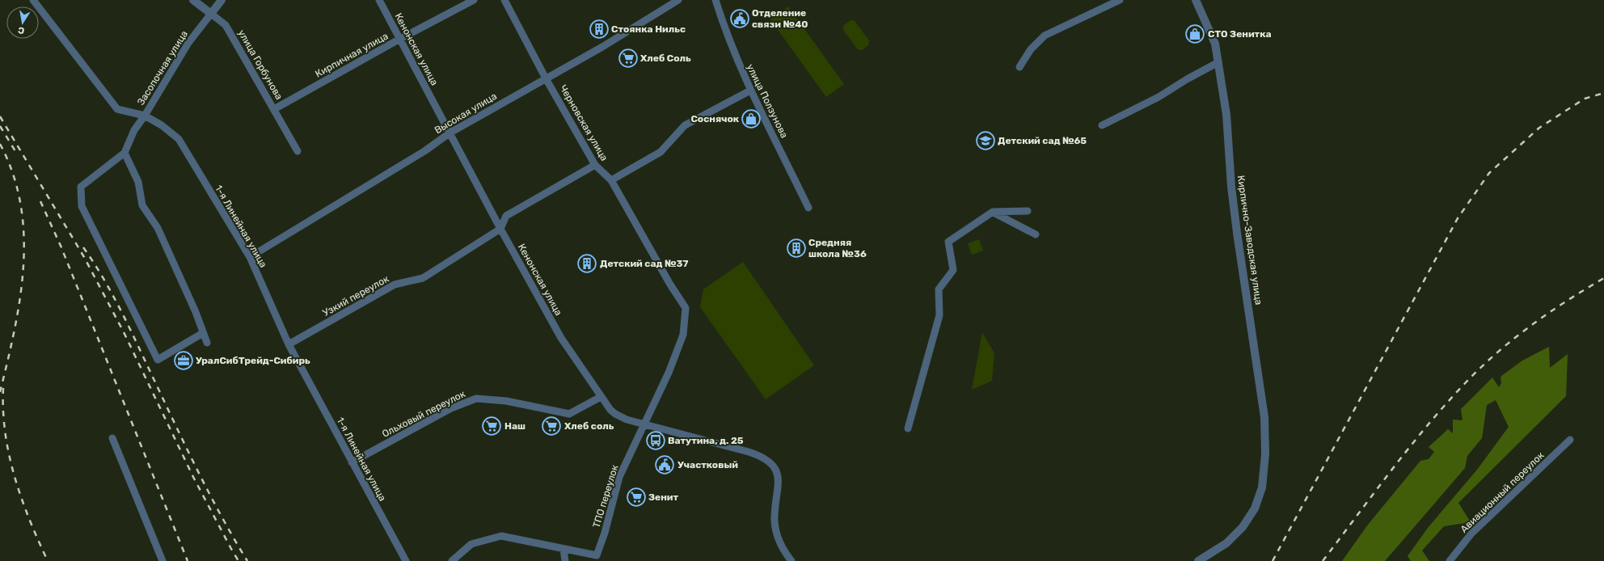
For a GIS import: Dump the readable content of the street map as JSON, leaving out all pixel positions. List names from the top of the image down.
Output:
{
  "streets": {
    "street": [
      "Кенонская улица",
      "Кирпичная улица",
      "улица Горбунова",
      "Засопочная улица",
      "улица Ползунова",
      "Высокая улица",
      "Черновская улица",
      "1-я Линейная улица",
      "Кирпично-Заводская улица",
      "Узкий переулок",
      "Ольховый переулок",
      "Авиационный переулок",
      "ТПО переулок"
    ]
  },
  "crossings": [
    ["Кенонская улица", "Кирпичная улица"],
    ["Кенонская улица", "Высокая улица"],
    ["Кенонская улица", "Узкий переулок"],
    ["Кенонская улица", "Ольховый переулок"],
    ["Кенонская улица", "ТПО переулок"],
    ["Кирпичная улица", "улица Горбунова"],
    ["улица Горбунова", "Засопочная улица"],
    ["Засопочная улица", "1-я Линейная улица"],
    ["Высокая улица", "Черновская улица"],
    ["Высокая улица", "1-я Линейная улица"],
    ["Черновская улица", "ТПО переулок"],
    ["1-я Линейная улица", "Узкий переулок"],
    ["1-я Линейная улица", "Ольховый переулок"]
  ],
  "places": {
    "public building": ["Отделение связи №40", "Участковый"],
    "building": ["Стоянка Нильс", "Средняя школа №36", "Детский сад №37"],
    "shop": ["СТО Зенитка", "Соснячок"],
    "supermarket": [
      "Хлеб Соль",
      "Наш",
      "Хлеб соль",
      "Зенит"
    ],
    "school or university": ["Детский сад №65"],
    "office": ["УралСибТрейд-Сибирь"],
    "bus stop": ["Ватутина, д. 25"]
  },
  "north": "bottom"
}
